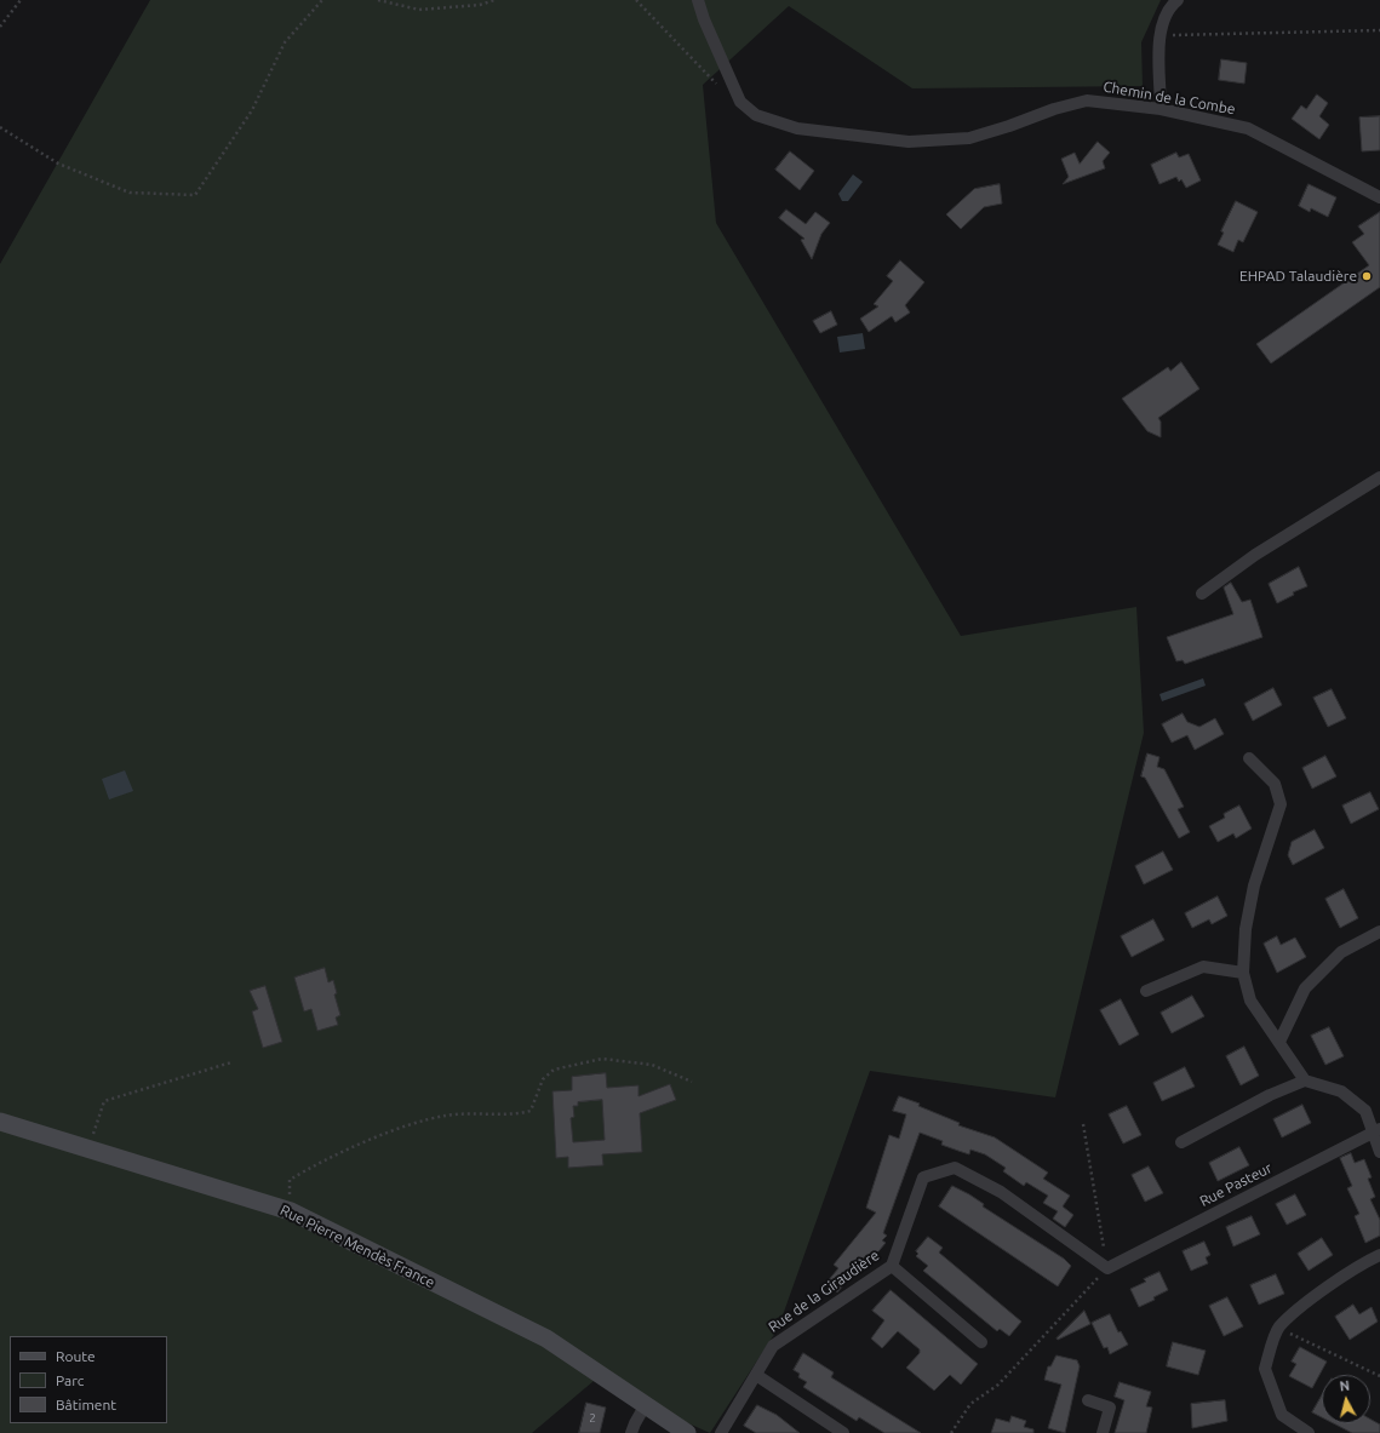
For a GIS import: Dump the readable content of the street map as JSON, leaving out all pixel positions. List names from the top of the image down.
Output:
{
  "streets": {
    "street": [
      "Chemin de la Combe",
      "Rue Pasteur",
      "Rue Pierre Mendès France",
      "Rue de la Giraudière"
    ]
  },
  "crossings": [
    ["Rue Pasteur", "Rue de la Giraudière"]
  ],
  "places": ["EHPAD Talaudière"],
  "house_numbers": ["2"],
  "legend": ["Route", "Parc", "Bâtiment"],
  "north": "top"
}
